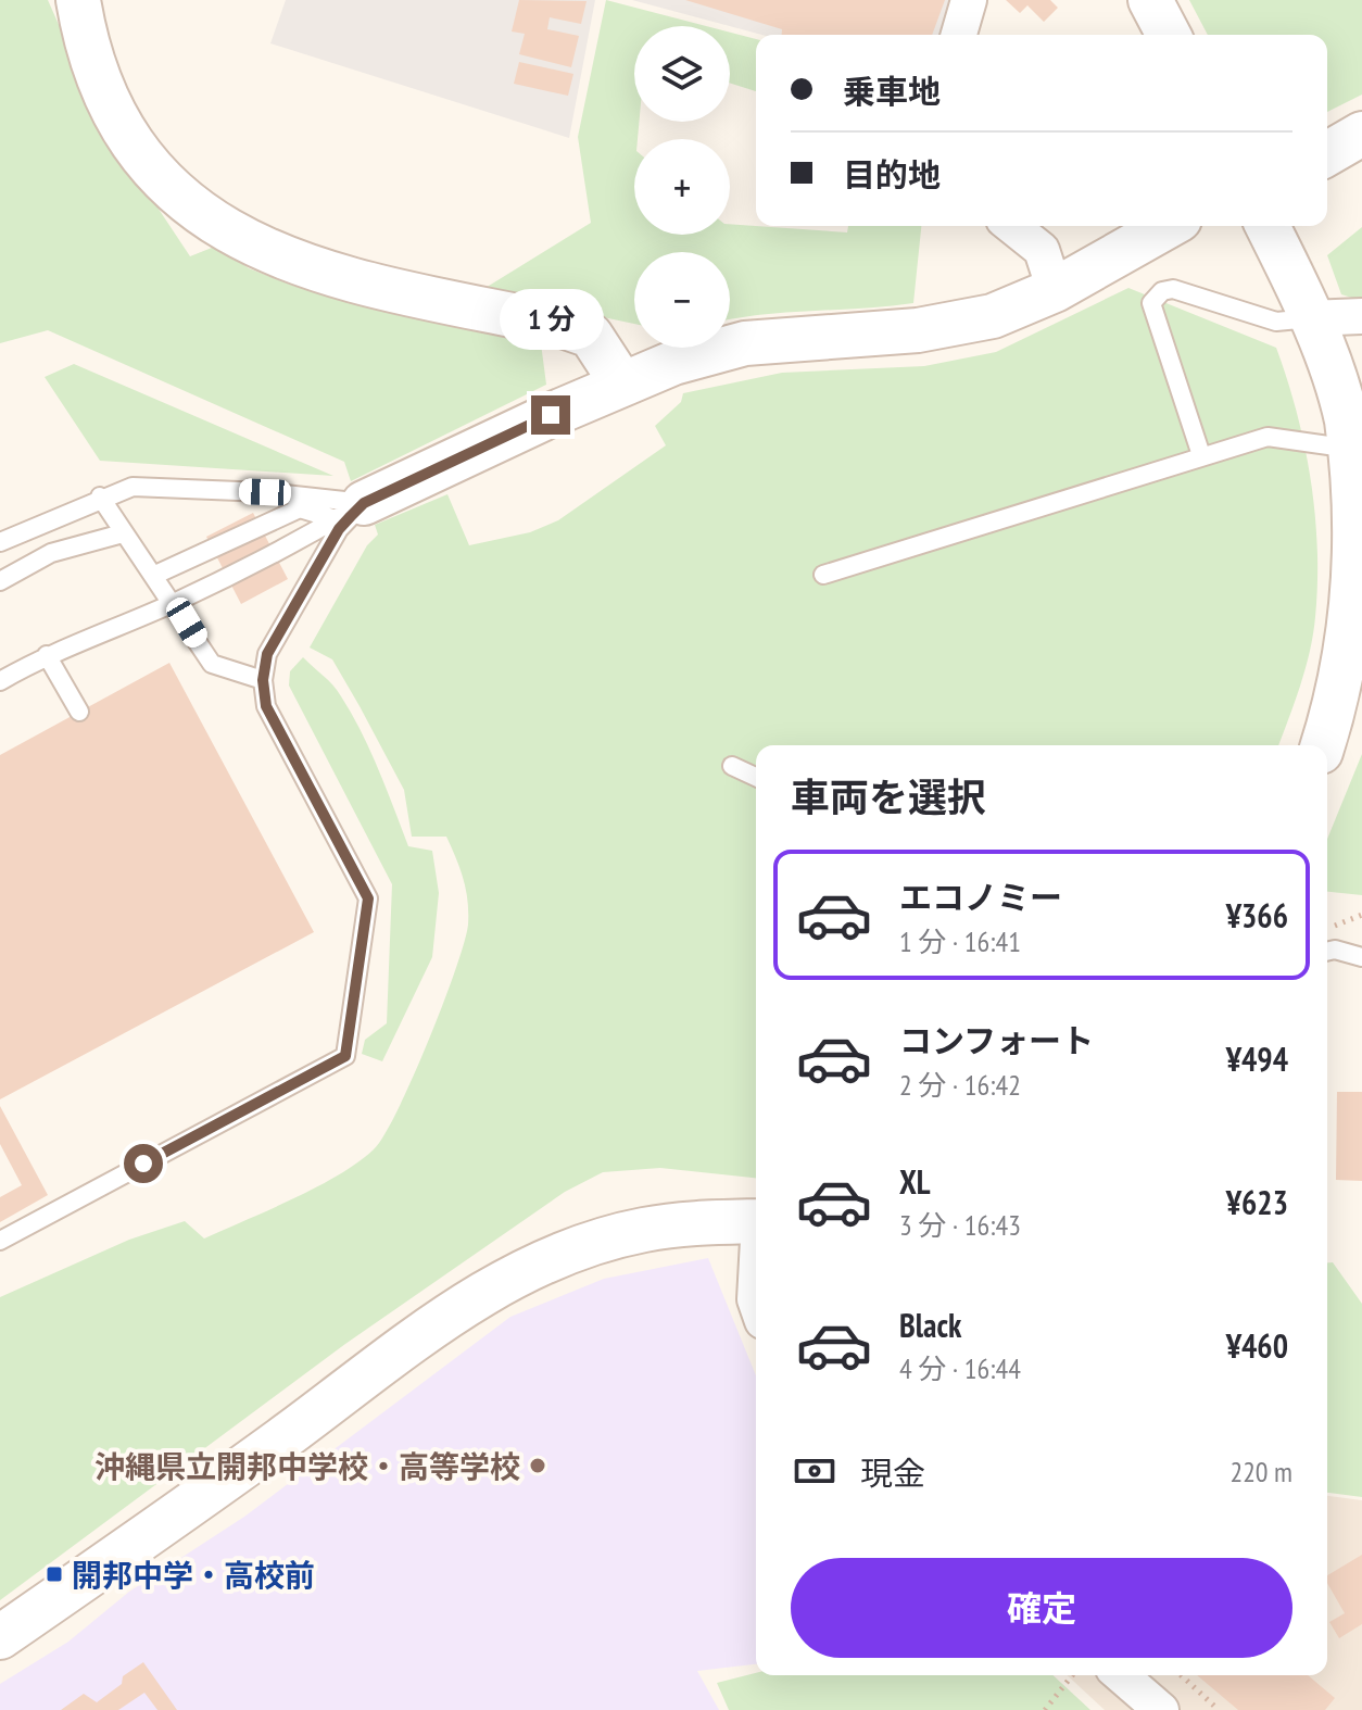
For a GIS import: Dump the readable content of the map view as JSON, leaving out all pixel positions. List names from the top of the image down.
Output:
{
  "places": {
    "other": ["沖縄県立開邦中学校・高等学校"],
    "transit": ["開邦中学・高校前"]
  },
  "page": {
    "map_buttons": ["+", "−"],
    "banner": ["乗車地", "目的地"],
    "bubble": "1 分",
    "heading": "車両を選択",
    "list": [
      {
        "name": "エコノミー",
        "note": "1 分 · 16:41",
        "value": "¥366"
      },
      {
        "name": "コンフォート",
        "note": "2 分 · 16:42",
        "value": "¥494"
      },
      {
        "name": "XL",
        "note": "3 分 · 16:43",
        "value": "¥623"
      },
      {
        "name": "Black",
        "note": "4 分 · 16:44",
        "value": "¥460"
      }
    ],
    "pay": ["現金", "220 m"],
    "buttons": "確定"
  }
}
